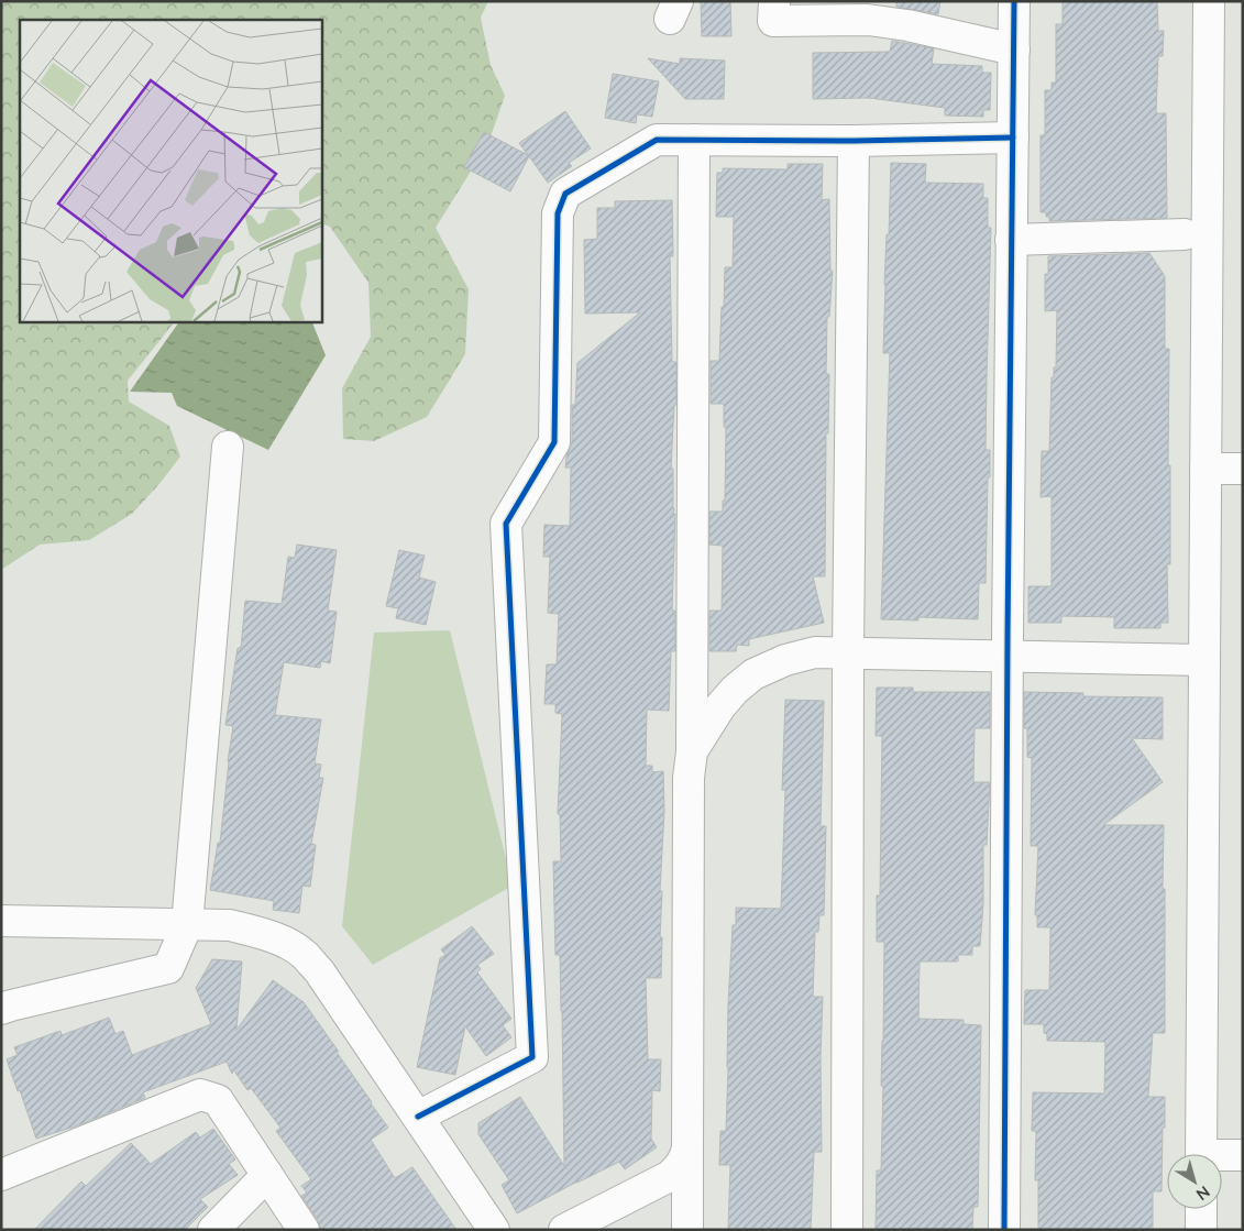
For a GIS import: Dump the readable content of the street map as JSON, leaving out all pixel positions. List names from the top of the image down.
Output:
{
  "north": "bottom right"
}
